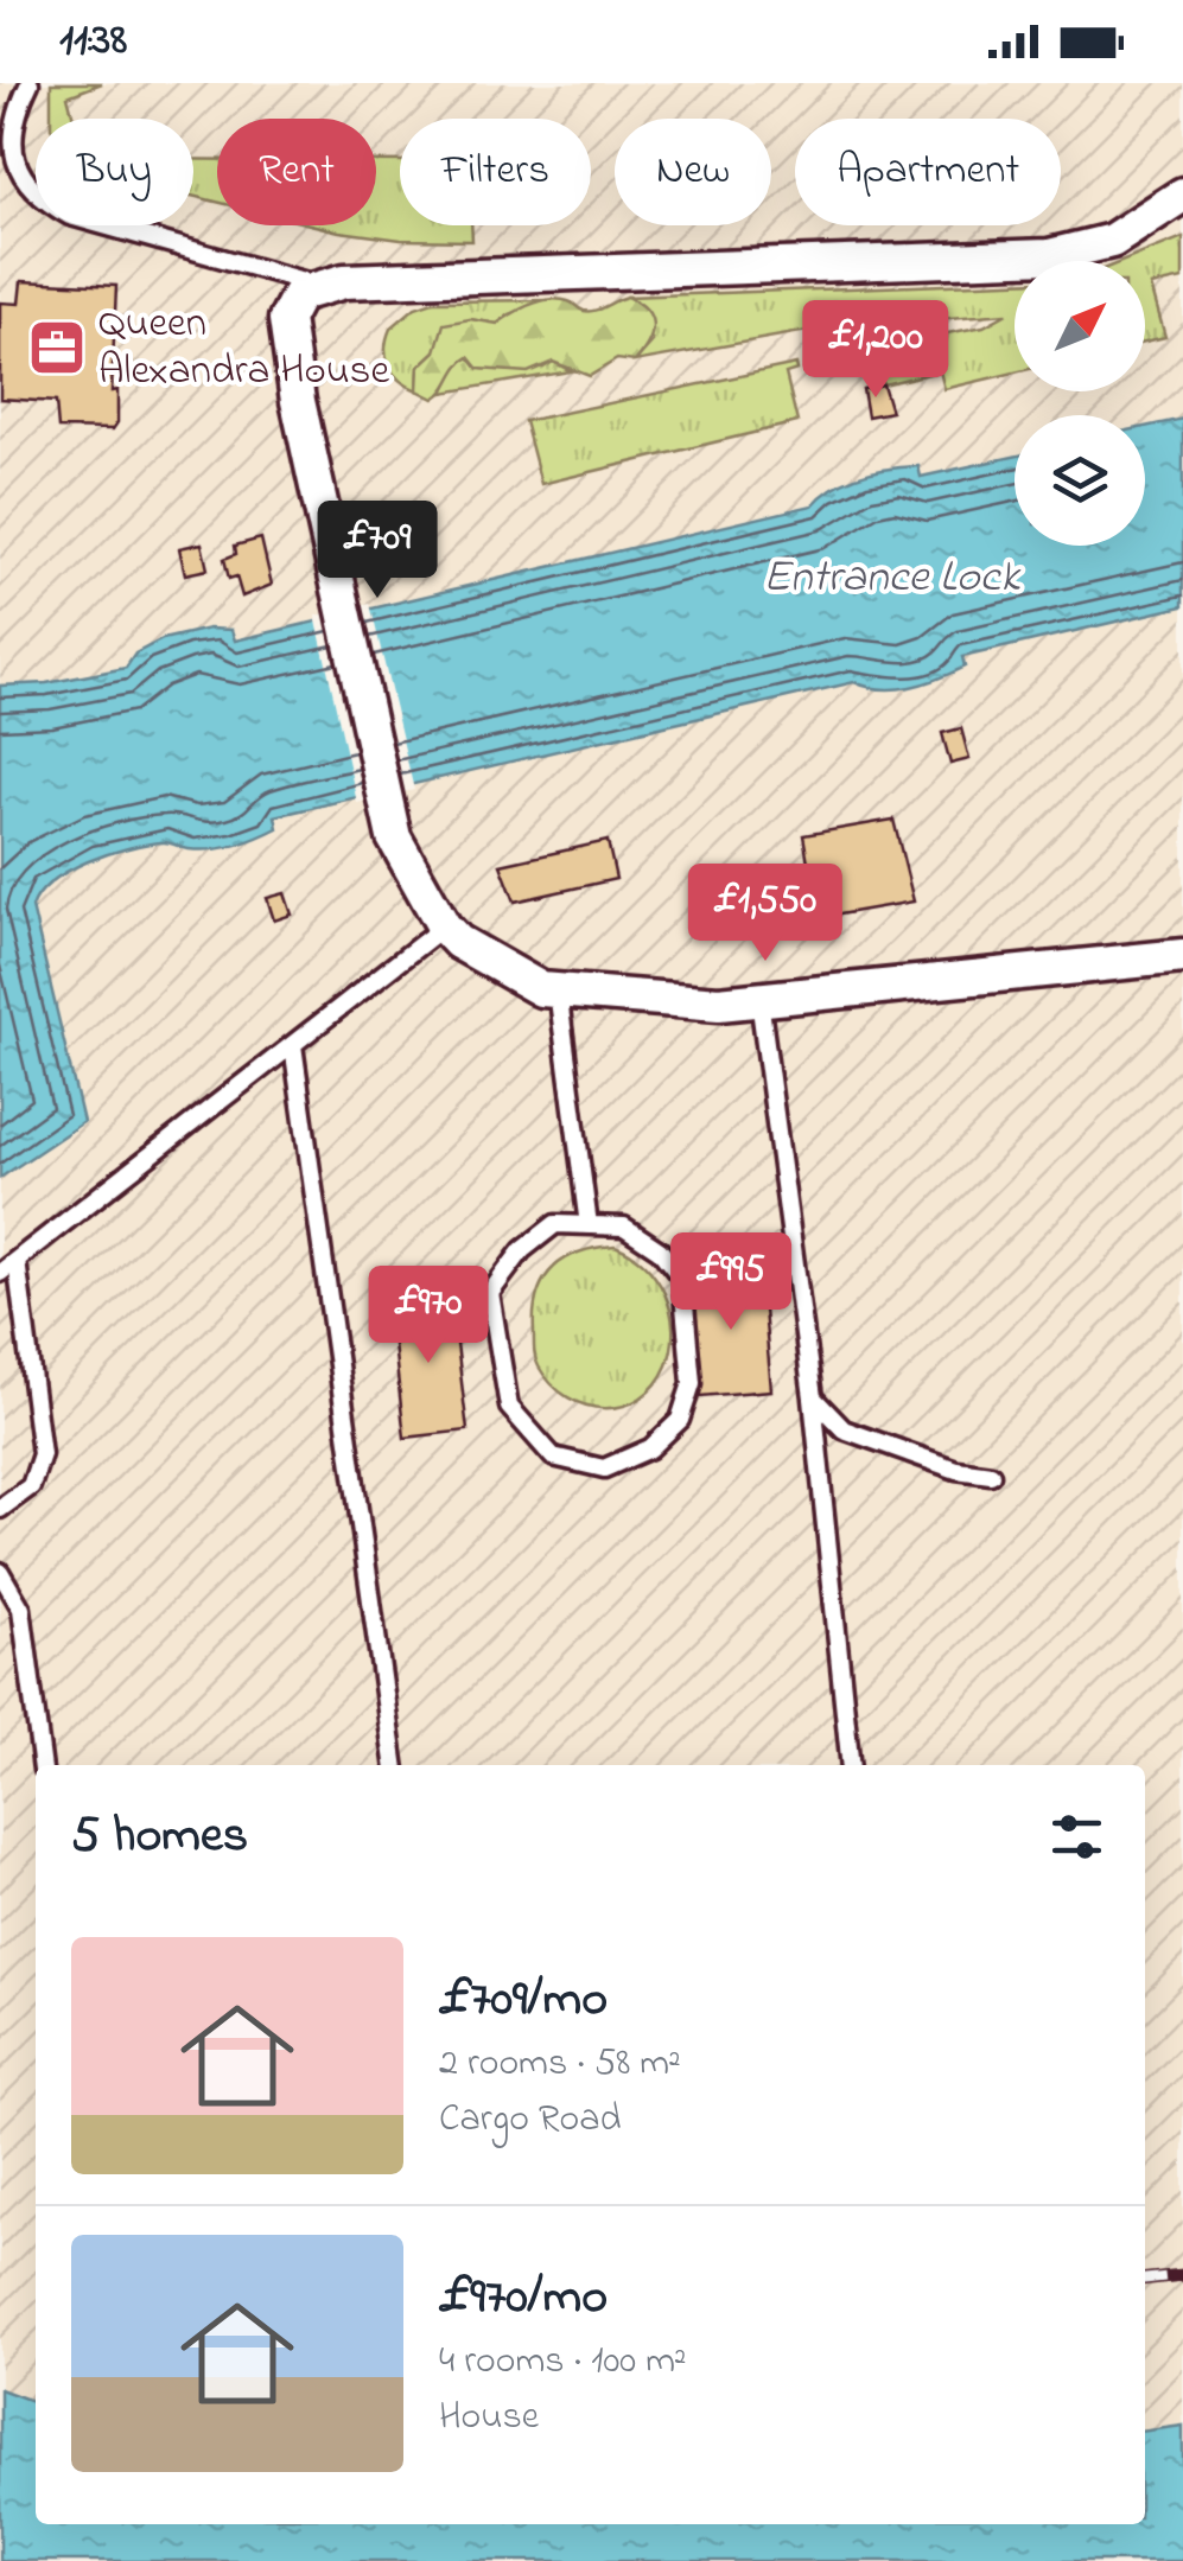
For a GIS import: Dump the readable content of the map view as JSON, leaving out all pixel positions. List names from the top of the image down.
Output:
{
  "water": ["Entrance Lock"],
  "places": {
    "office": ["Queen Alexandra House"]
  },
  "north": "top right",
  "page": {
    "status": "11:38",
    "chip": [
      "Buy",
      "Rent",
      "Filters",
      "New",
      "Apartment"
    ],
    "price": [
      "£1,200",
      "£709",
      "£1,550",
      "£995",
      "£970"
    ],
    "heading": "5 homes",
    "list": [
      {
        "name": "£709/mo",
        "note": "2 rooms · 58 m² · Cargo Road"
      },
      {
        "name": "£970/mo",
        "note": "4 rooms · 100 m² · House"
      }
    ]
  }
}
